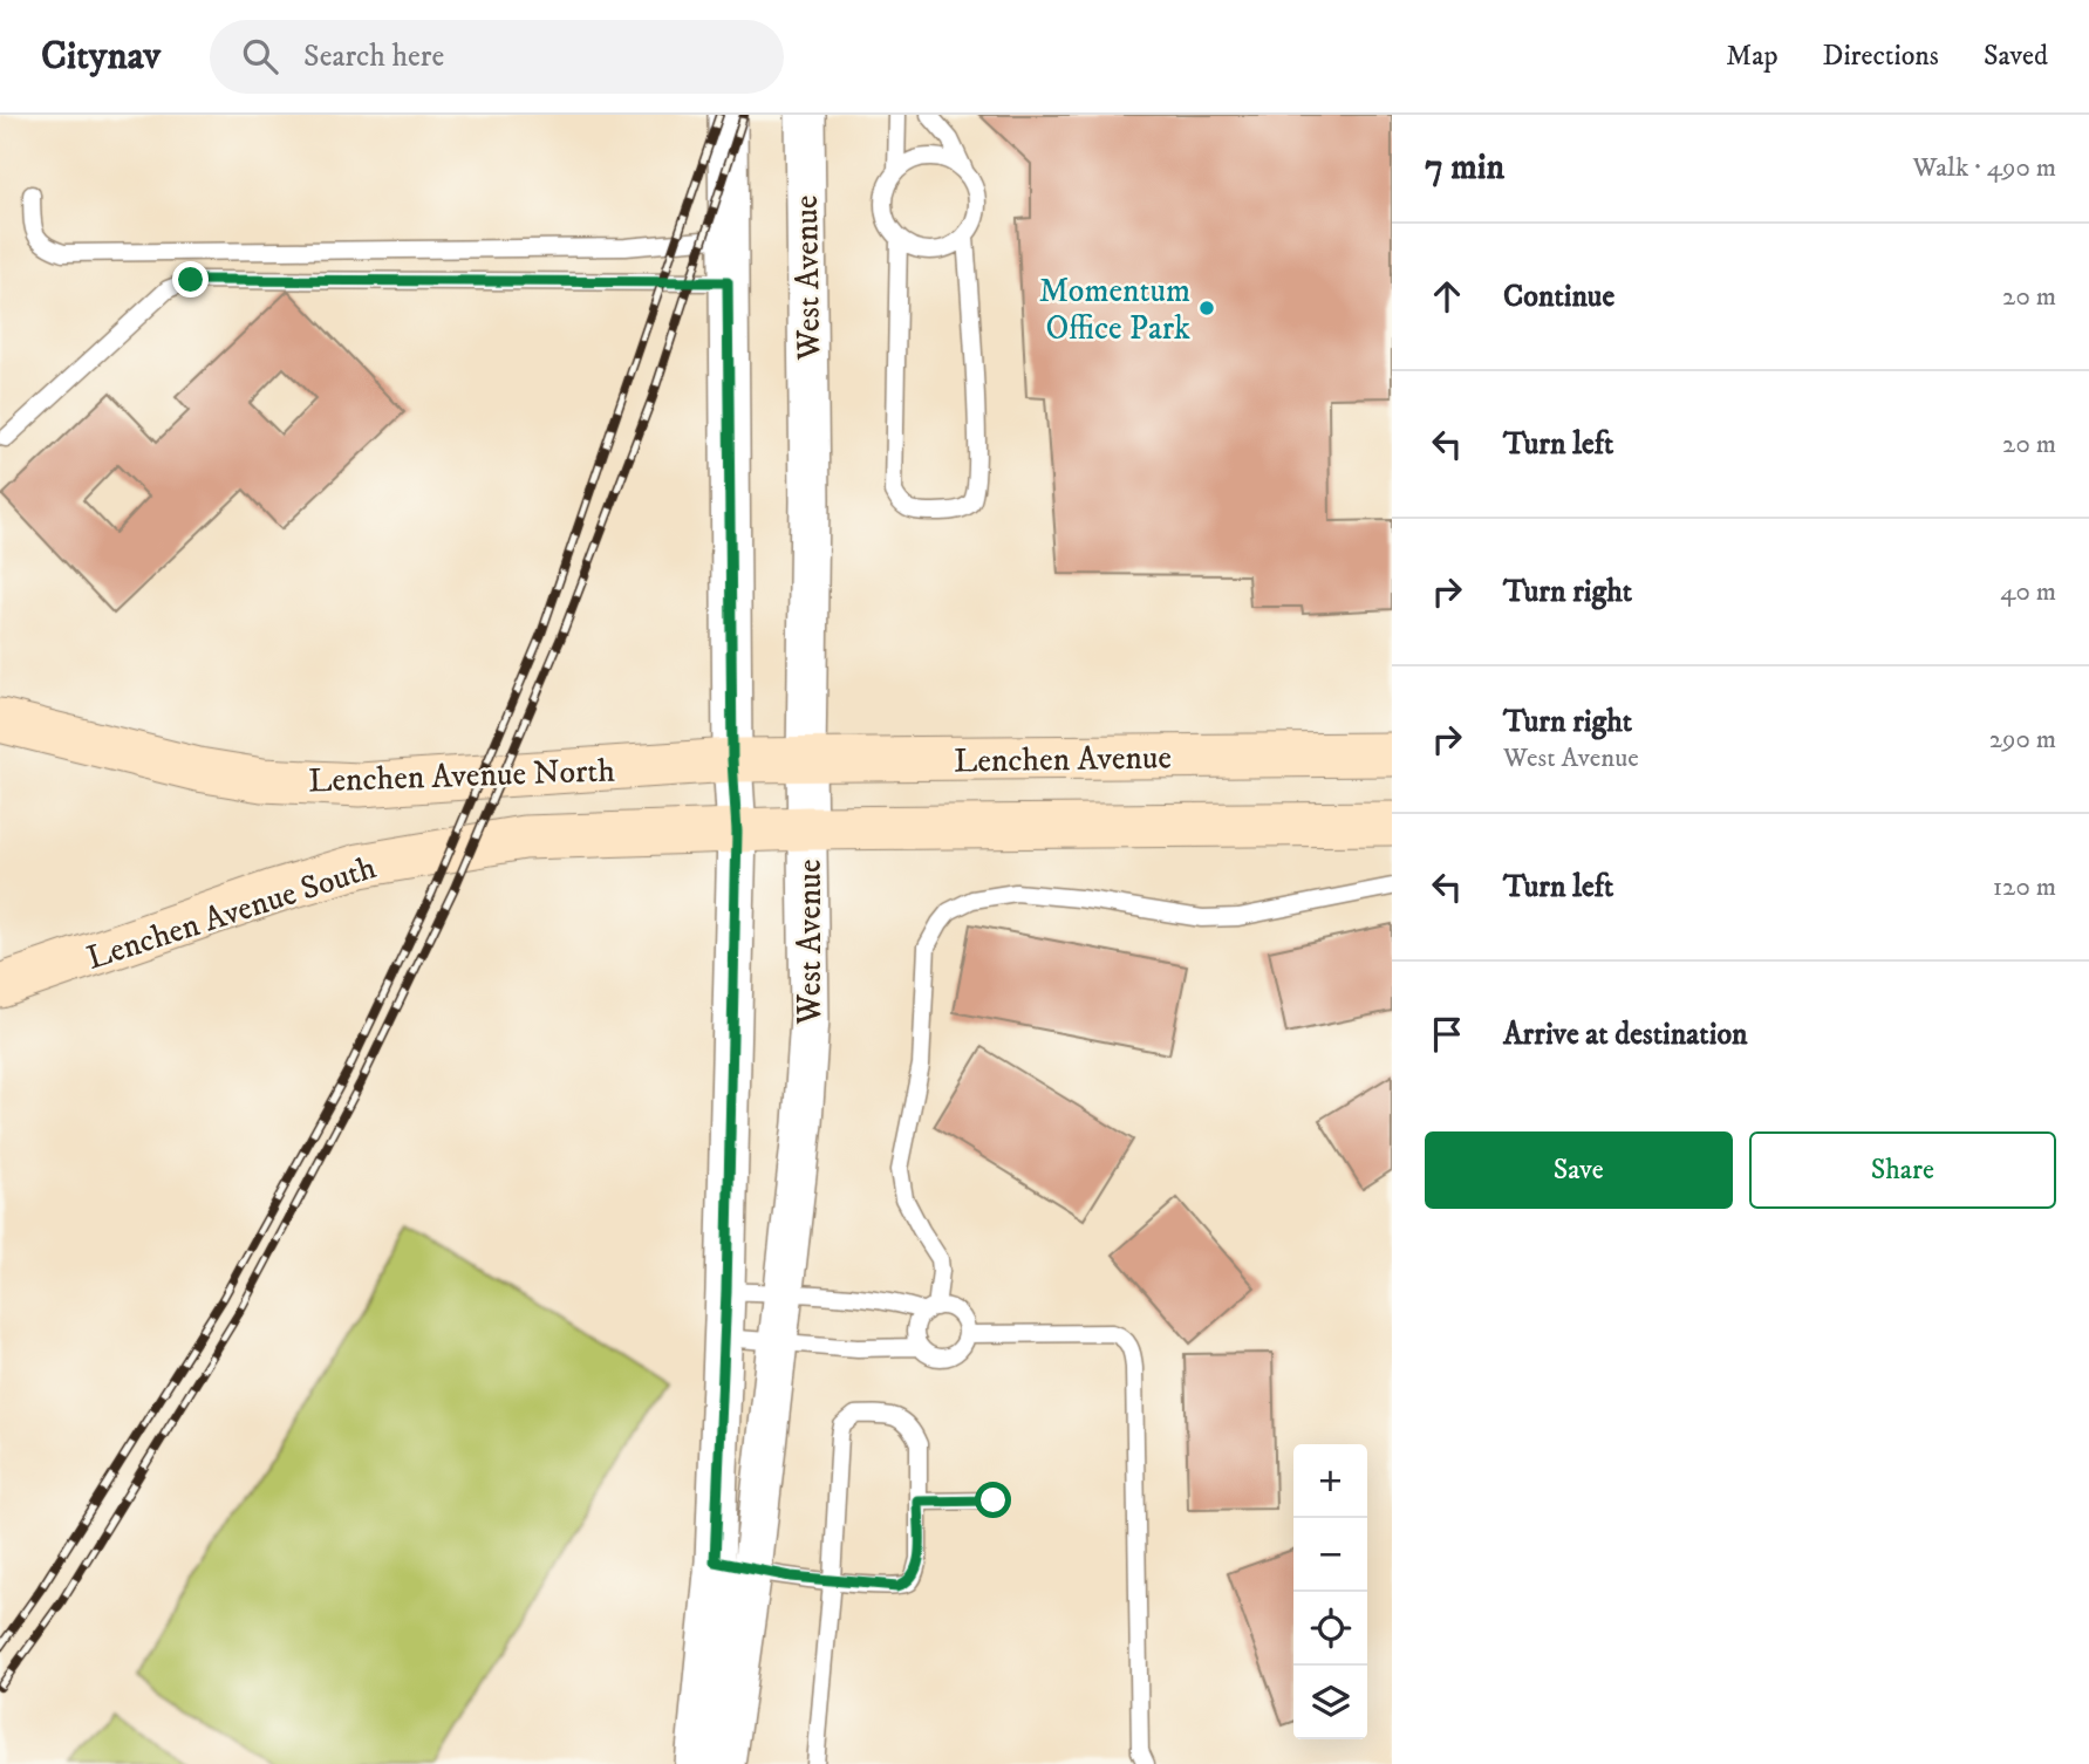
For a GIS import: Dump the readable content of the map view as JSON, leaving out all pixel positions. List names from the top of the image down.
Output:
{
  "streets": {
    "main road": ["Lenchen Avenue", "Lenchen Avenue North", "Lenchen Avenue South"],
    "street": ["West Avenue"]
  },
  "crossings": [
    ["West Avenue", "Lenchen Avenue"],
    ["West Avenue", "Lenchen Avenue North"],
    ["West Avenue", "Lenchen Avenue South"],
    ["Lenchen Avenue", "Lenchen Avenue North"],
    ["Lenchen Avenue", "Lenchen Avenue South"]
  ],
  "places": ["Momentum Office Park"],
  "page": {
    "header": "Citynav",
    "search": "Search here",
    "nav": ["Map", "Directions", "Saved"],
    "heading": ["7 min", "Walk · 490 m"],
    "list": [
      ["Continue", "20 m"],
      ["Turn left", "20 m"],
      ["Turn right", "40 m"],
      ["Turn right", "West Avenue", "290 m"],
      ["Turn left", "120 m"],
      "Arrive at destination"
    ],
    "buttons": ["Save", "Share"],
    "map_buttons": ["+", "−"]
  }
}
